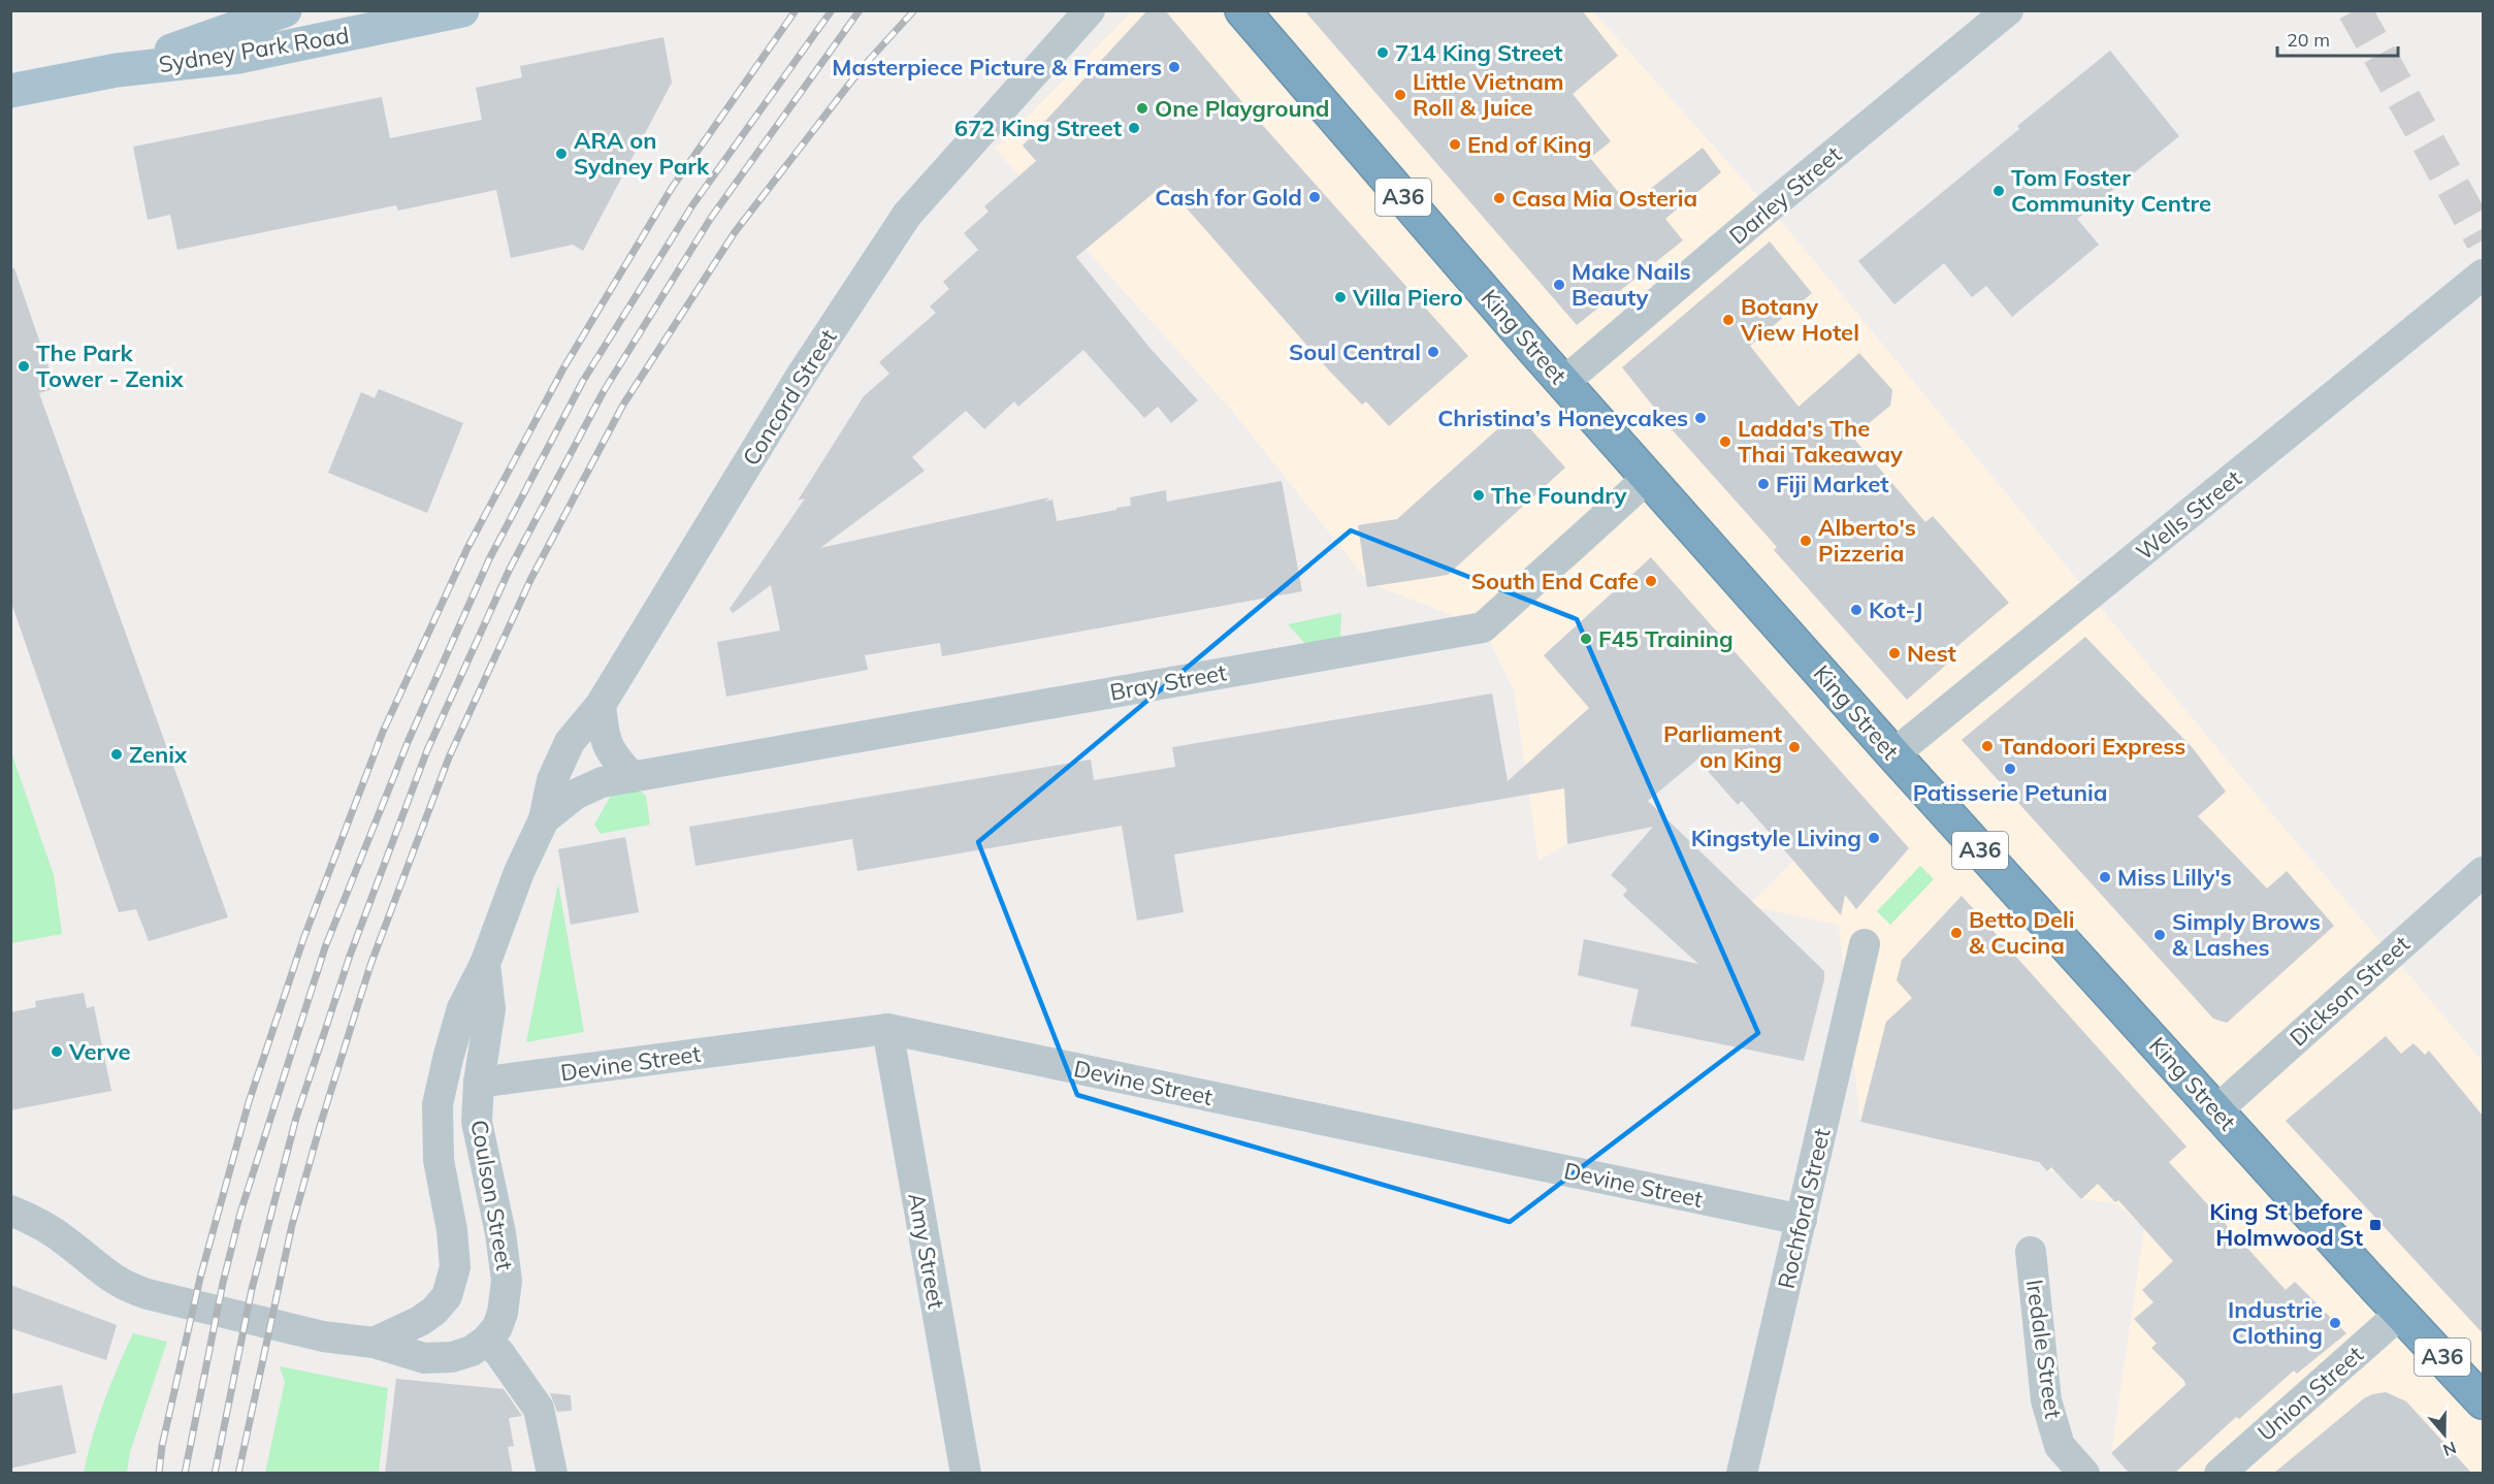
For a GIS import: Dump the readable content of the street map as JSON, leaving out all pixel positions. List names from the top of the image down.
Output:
{
  "streets": {
    "highway": ["A36", "King Street"],
    "main road": ["Sydney Park Road"],
    "street": [
      "Darley Street",
      "Concord Street",
      "Wells Street",
      "Bray Street",
      "Dickson Street",
      "Devine Street",
      "Coulson Street",
      "Rochford Street",
      "Amy Street",
      "Iredale Street",
      "Union Street"
    ]
  },
  "crossings": [
    ["Darley Street", "King Street"],
    ["King Street", "Wells Street"],
    ["King Street", "Bray Street"],
    ["King Street", "Dickson Street"],
    ["King Street", "Union Street"],
    ["Concord Street", "Bray Street"],
    ["Concord Street", "Coulson Street"],
    ["Bray Street", "Coulson Street"],
    ["Devine Street", "Coulson Street"],
    ["Devine Street", "Rochford Street"],
    ["Devine Street", "Amy Street"]
  ],
  "places": {
    "other": [
      "714 King Street",
      "Masterpiece Picture & Framers",
      "Little Vietnam Roll & Juice",
      "One Playground",
      "672 King Street",
      "End of King",
      "ARA on Sydney Park",
      "Tom Foster Community Centre",
      "Cash for Gold",
      "Casa Mia Osteria",
      "Make Nails Beauty",
      "Villa Piero",
      "Botany View Hotel",
      "Soul Central",
      "The Park Tower - Zenix",
      "Christina’s Honeycakes",
      "Ladda's The Thai Takeaway",
      "Fiji Market",
      "The Foundry",
      "Alberto's Pizzeria",
      "South End Cafe",
      "Kot-J",
      "F45 Training",
      "Nest",
      "Tandoori Express",
      "Parliament on King",
      "Zenix",
      "Patisserie Petunia",
      "Kingstyle Living",
      "Miss Lilly's",
      "Betto Deli & Cucina",
      "Simply Brows & Lashes",
      "Verve",
      "Industrie Clothing"
    ],
    "transit": ["King St before Holmwood St"]
  },
  "scale_bar": "20 m",
  "north": "bottom"
}
